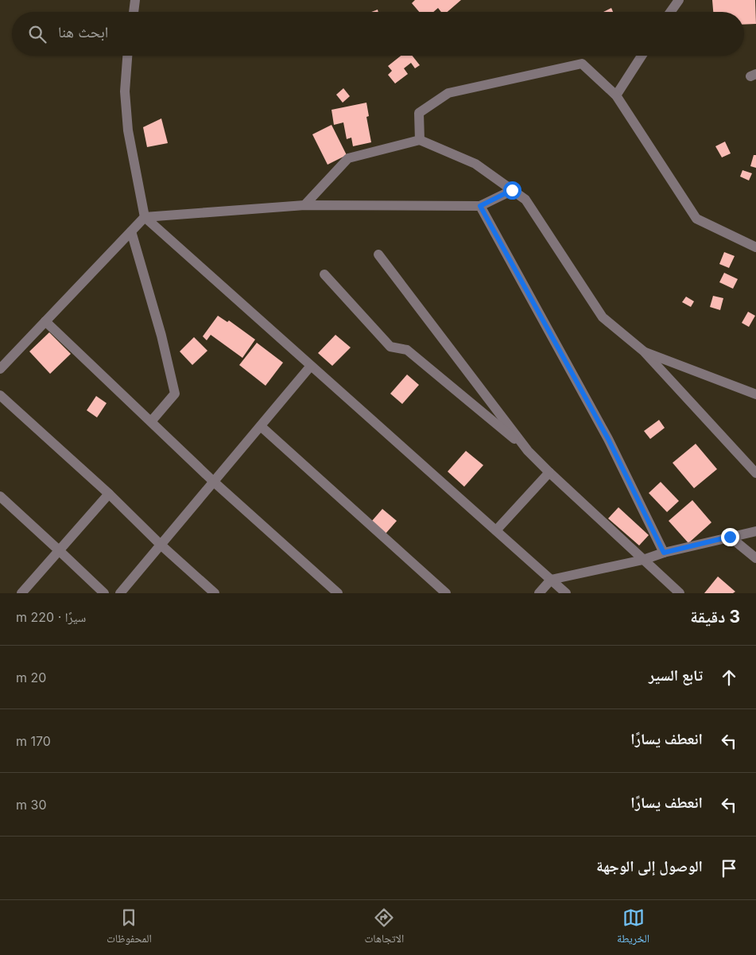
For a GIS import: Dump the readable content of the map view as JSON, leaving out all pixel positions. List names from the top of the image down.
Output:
{
  "page": {
    "search": "ابحث هنا",
    "heading": ["3 دقيقة", "سيرًا · 220 m"],
    "list": [
      ["تابع السير", "20 m"],
      ["انعطف يسارًا", "170 m"],
      ["انعطف يسارًا", "30 m"],
      "الوصول إلى الوجهة"
    ],
    "nav": ["الخريطة", "الاتجاهات", "المحفوظات"]
  }
}
